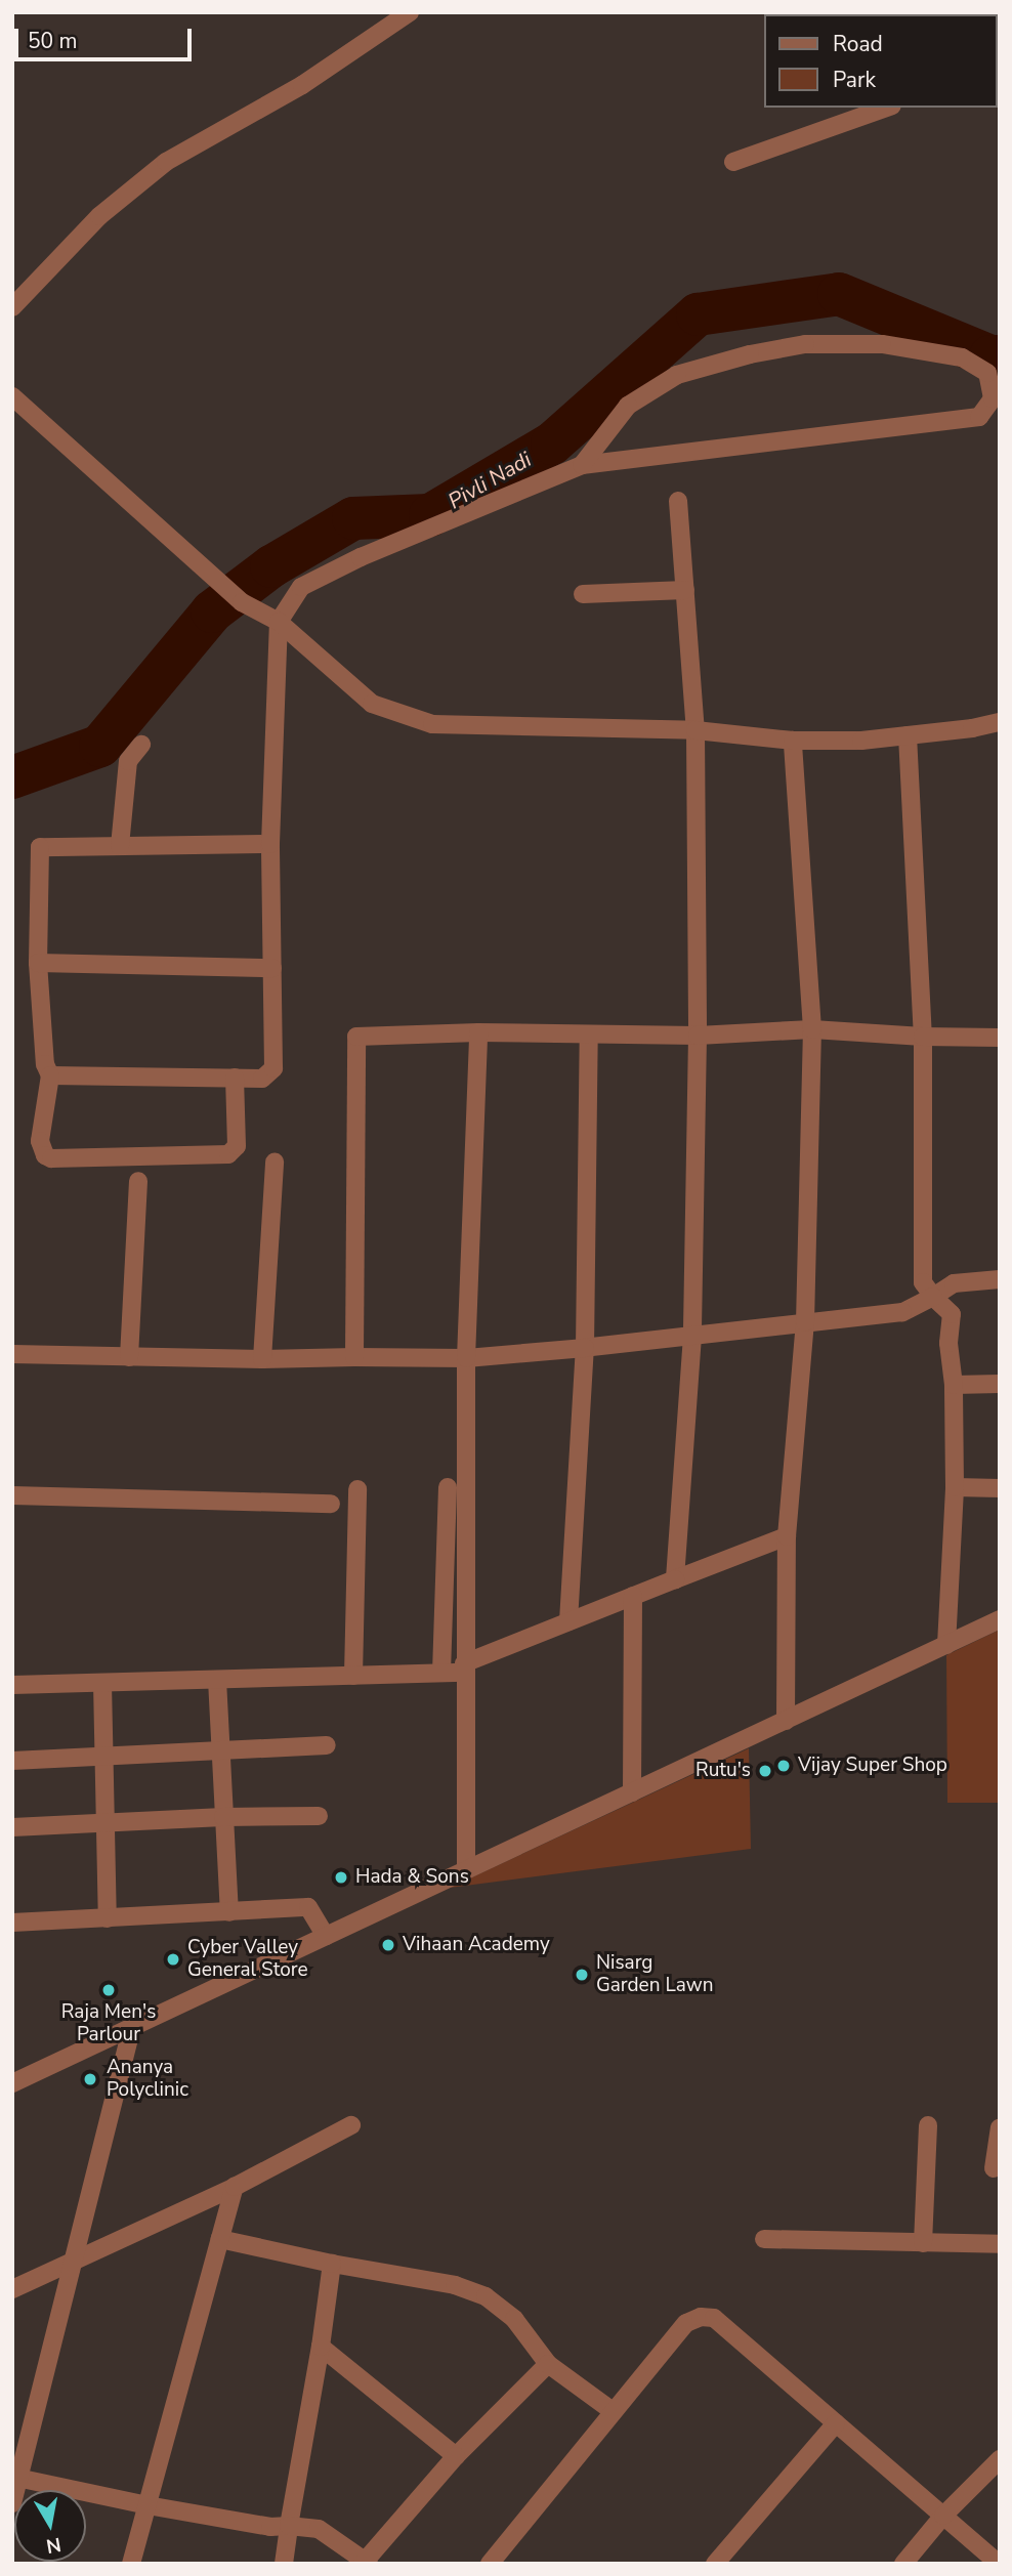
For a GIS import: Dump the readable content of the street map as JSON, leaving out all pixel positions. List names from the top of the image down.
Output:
{
  "water": ["Pivli Nadi"],
  "places": [
    "Vijay Super Shop",
    "Rutu's",
    "Hada & Sons",
    "Vihaan Academy",
    "Cyber Valley General Store",
    "Nisarg Garden Lawn",
    "Raja Men's Parlour",
    "Ananya Polyclinic"
  ],
  "legend": ["Road", "Park"],
  "scale_bar": "50 m",
  "north": "bottom"
}
